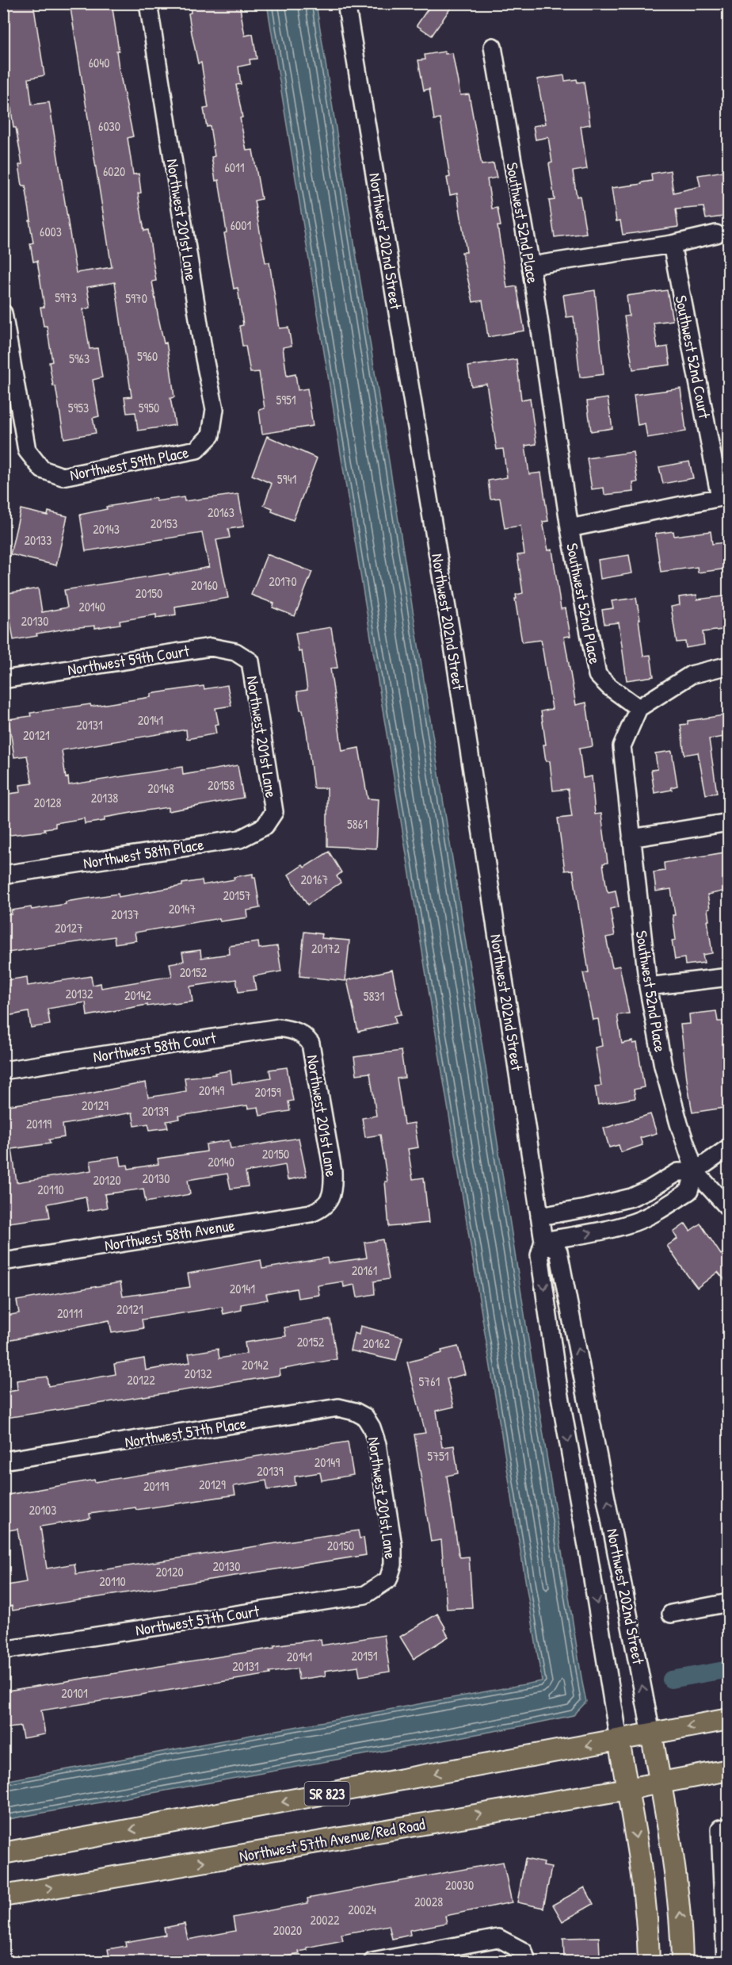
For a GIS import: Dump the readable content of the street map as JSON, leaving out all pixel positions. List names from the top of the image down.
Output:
{
  "streets": {
    "main road": ["Northwest 202nd Street", "SR 823", "Northwest 57th Avenue/Red Road"],
    "street": [
      "Northwest 201st Lane",
      "Southwest 52nd Place",
      "Southwest 52nd Court",
      "Northwest 59th Place",
      "Northwest 59th Court",
      "Northwest 58th Place",
      "Northwest 58th Court",
      "Northwest 58th Avenue",
      "Northwest 57th Place",
      "Northwest 57th Court"
    ]
  },
  "crossings": [
    ["Northwest 201st Lane", "Northwest 59th Place"],
    ["Northwest 201st Lane", "Northwest 59th Court"],
    ["Northwest 201st Lane", "Northwest 58th Place"],
    ["Northwest 201st Lane", "Northwest 58th Court"],
    ["Northwest 201st Lane", "Northwest 58th Avenue"],
    ["Northwest 201st Lane", "Northwest 57th Place"],
    ["Northwest 201st Lane", "Northwest 57th Court"],
    ["Northwest 202nd Street", "SR 823"],
    ["Northwest 202nd Street", "Northwest 57th Avenue/Red Road"]
  ],
  "house_numbers": [
    "6040",
    "6030",
    "6011",
    "6020",
    "6001",
    "6003",
    "5973",
    "5970",
    "5960",
    "5963",
    "5951",
    "5953",
    "5950",
    "5941",
    "20163",
    "20153",
    "20143",
    "20133",
    "20170",
    "20160",
    "20150",
    "20140",
    "20130",
    "20141",
    "20131",
    "20121",
    "20158",
    "20148",
    "20138",
    "20128",
    "5861",
    "20167",
    "20157",
    "20147",
    "20137",
    "20127",
    "20172",
    "20152",
    "20132",
    "20142",
    "5831",
    "20149",
    "20159",
    "20129",
    "20139",
    "20119",
    "20150",
    "20140",
    "20130",
    "20120",
    "20110",
    "20161",
    "20141",
    "20121",
    "20111",
    "20152",
    "20162",
    "20142",
    "20132",
    "20122",
    "5761",
    "5751",
    "20149",
    "20139",
    "20129",
    "20119",
    "20103",
    "20150",
    "20130",
    "20120",
    "20110",
    "20151",
    "20141",
    "20131",
    "20101",
    "20030",
    "20028",
    "20024",
    "20022",
    "20020"
  ]
}
